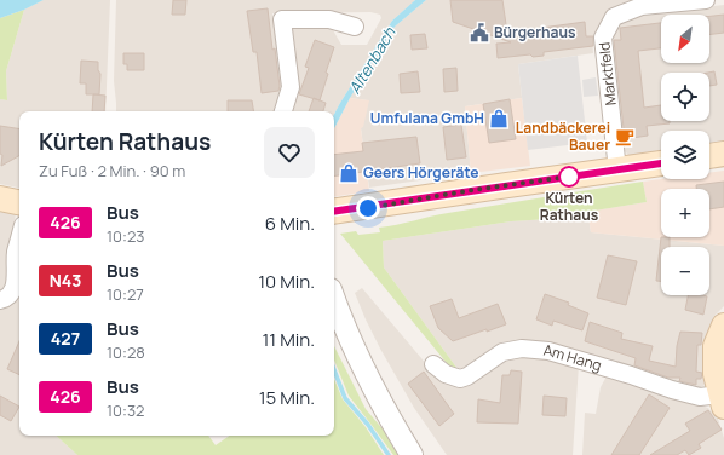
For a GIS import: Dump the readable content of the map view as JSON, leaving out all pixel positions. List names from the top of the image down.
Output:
{
  "streets": {
    "street": ["Marktfeld", "Am Hang"]
  },
  "water": ["Altenbach"],
  "places": {
    "public building": ["Bürgerhaus"],
    "shop": ["Umfulana GmbH", "Geers Hörgeräte"],
    "cafe": ["Landbäckerei Bauer"],
    "other": ["Kürten Rathaus"]
  },
  "lines": ["bus line 426"],
  "north": "bottom left",
  "page": {
    "map_buttons": ["+", "−"],
    "heading": ["Kürten Rathaus", "Zu Fuß · 2 Min. · 90 m"],
    "list": [
      {
        "mark": "426",
        "name": "Bus",
        "note": "10:23",
        "value": "6 Min."
      },
      {
        "mark": "N43",
        "name": "Bus",
        "note": "10:27",
        "value": "10 Min."
      },
      {
        "mark": "427",
        "name": "Bus",
        "note": "10:28",
        "value": "11 Min."
      },
      {
        "mark": "426",
        "name": "Bus",
        "note": "10:32",
        "value": "15 Min."
      }
    ]
  }
}
